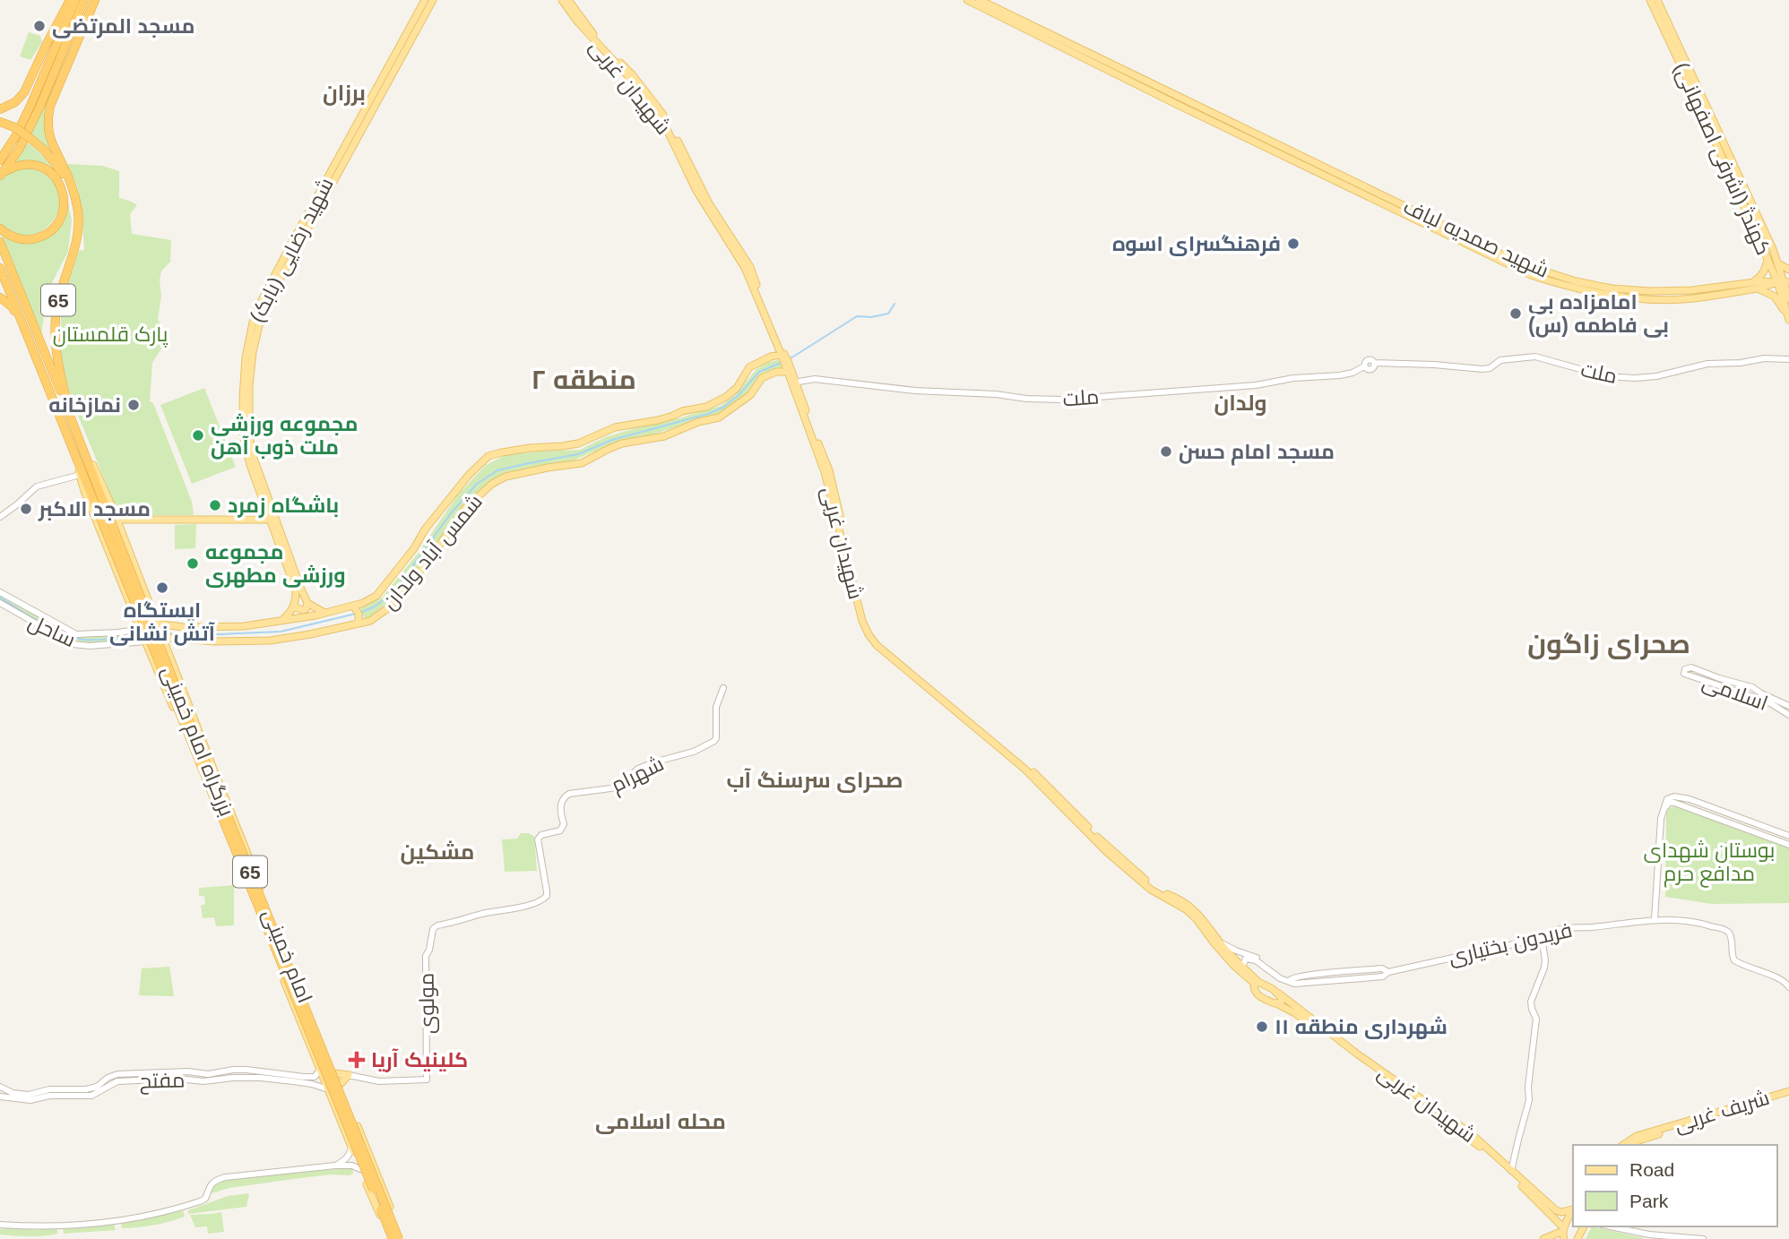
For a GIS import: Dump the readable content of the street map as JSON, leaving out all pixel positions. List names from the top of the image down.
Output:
{
  "streets": {
    "highway": ["65", "بزرگراه امام خمینی"],
    "main road": [
      "شهیدان غربی",
      "کهندژ (اشرفی اصفهانی)",
      "شهید صمدیه لباف",
      "شهید رضایی (بابک)",
      "شمس آباد ولدان",
      "امام خمینی",
      "شریف غربی"
    ],
    "street": [
      "ملت",
      "ساحل",
      "اسلامی",
      "شهرام",
      "فریدون بختیاری",
      "مولوی",
      "مفتح"
    ]
  },
  "crossings": [
    ["شهیدان غربی", "ملت"],
    ["شهیدان غربی", "شمس آباد ولدان"],
    ["کهندژ (اشرفی اصفهانی)", "شهید صمدیه لباف"],
    ["65", "بزرگراه امام خمینی"],
    ["65", "امام خمینی"],
    ["شمس آباد ولدان", "امام خمینی"],
    ["ساحل", "امام خمینی"],
    ["بزرگراه امام خمینی", "امام خمینی"],
    ["شهرام", "مولوی"],
    ["امام خمینی", "مفتح"]
  ],
  "districts": [
    "برزان",
    "منطقه ۲",
    "ولدان",
    "صحرای زاگون",
    "صحرای سرسنگ آب",
    "مشکین",
    "محله اسلامی"
  ],
  "parks": ["پارک قلمستان", "بوستان شهدای مدافع حرم"],
  "places": {
    "other": [
      "مسجد المرتضی",
      "فرهنگسرای اسوه",
      "امامزاده بی بی فاطمه (س)",
      "نمازخانه",
      "مجموعه ورزشی ملت ذوب آهن",
      "مسجد امام حسن",
      "باشگاه زمرد",
      "مسجد الاکبر",
      "مجموعه ورزشی مطهری",
      "ایستگاه آتش نشانی",
      "شهرداری منطقه ۱۱"
    ],
    "health": ["کلینیک آریا"]
  },
  "legend": ["Road", "Park"]
}
